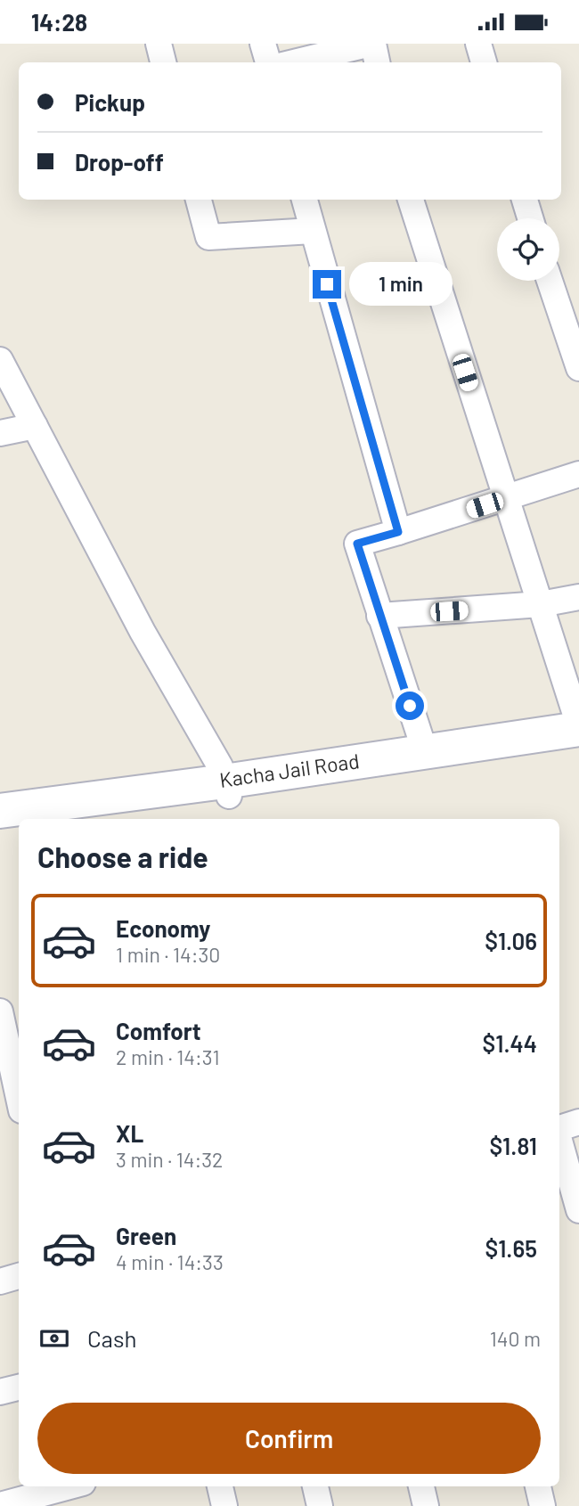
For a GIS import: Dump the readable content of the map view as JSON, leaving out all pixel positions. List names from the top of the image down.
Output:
{
  "streets": {
    "main road": ["Kacha Jail Road"]
  },
  "page": {
    "status": "14:28",
    "banner": ["Pickup", "Drop-off"],
    "bubble": "1 min",
    "heading": "Choose a ride",
    "list": [
      {
        "name": "Economy",
        "note": "1 min · 14:30",
        "value": "$1.06"
      },
      {
        "name": "Comfort",
        "note": "2 min · 14:31",
        "value": "$1.44"
      },
      {
        "name": "XL",
        "note": "3 min · 14:32",
        "value": "$1.81"
      },
      {
        "name": "Green",
        "note": "4 min · 14:33",
        "value": "$1.65"
      }
    ],
    "pay": ["Cash", "140 m"],
    "buttons": "Confirm"
  }
}
